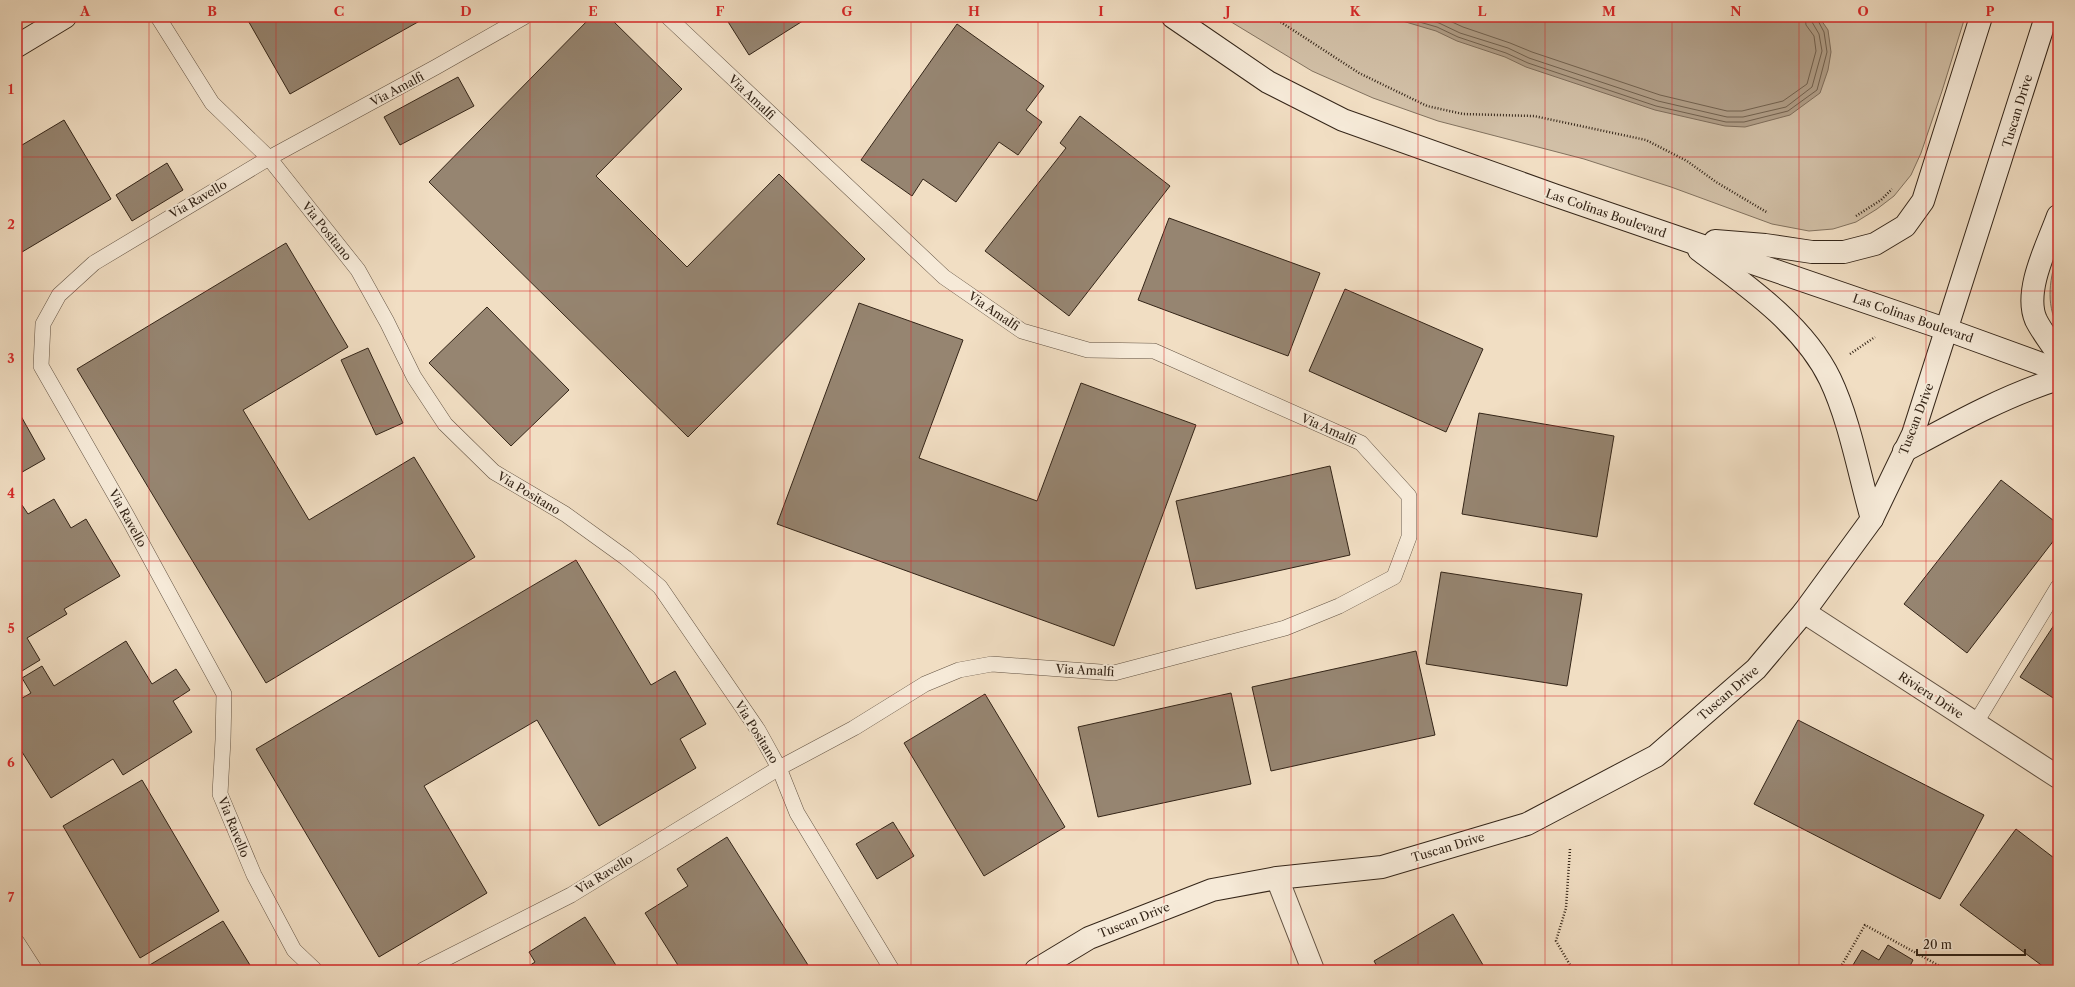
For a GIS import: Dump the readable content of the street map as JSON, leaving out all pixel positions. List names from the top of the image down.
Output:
{
  "streets": {
    "main road": ["Tuscan Drive", "Las Colinas Boulevard", "Riviera Drive"],
    "lane": ["Via Amalfi", "Via Ravello", "Via Positano"]
  },
  "crossings": [
    ["Via Amalfi", "Via Ravello"],
    ["Via Amalfi", "Via Positano"],
    ["Tuscan Drive", "Las Colinas Boulevard"],
    ["Tuscan Drive", "Riviera Drive"],
    ["Via Ravello", "Via Positano"]
  ],
  "scale_bar": "20 m",
  "grid": {
    "columns": [
      "A",
      "B",
      "C",
      "D",
      "E",
      "F",
      "G",
      "H",
      "I",
      "J",
      "K",
      "L",
      "M",
      "N",
      "O",
      "P"
    ],
    "rows": [
      "1",
      "2",
      "3",
      "4",
      "5",
      "6",
      "7"
    ]
  }
}
